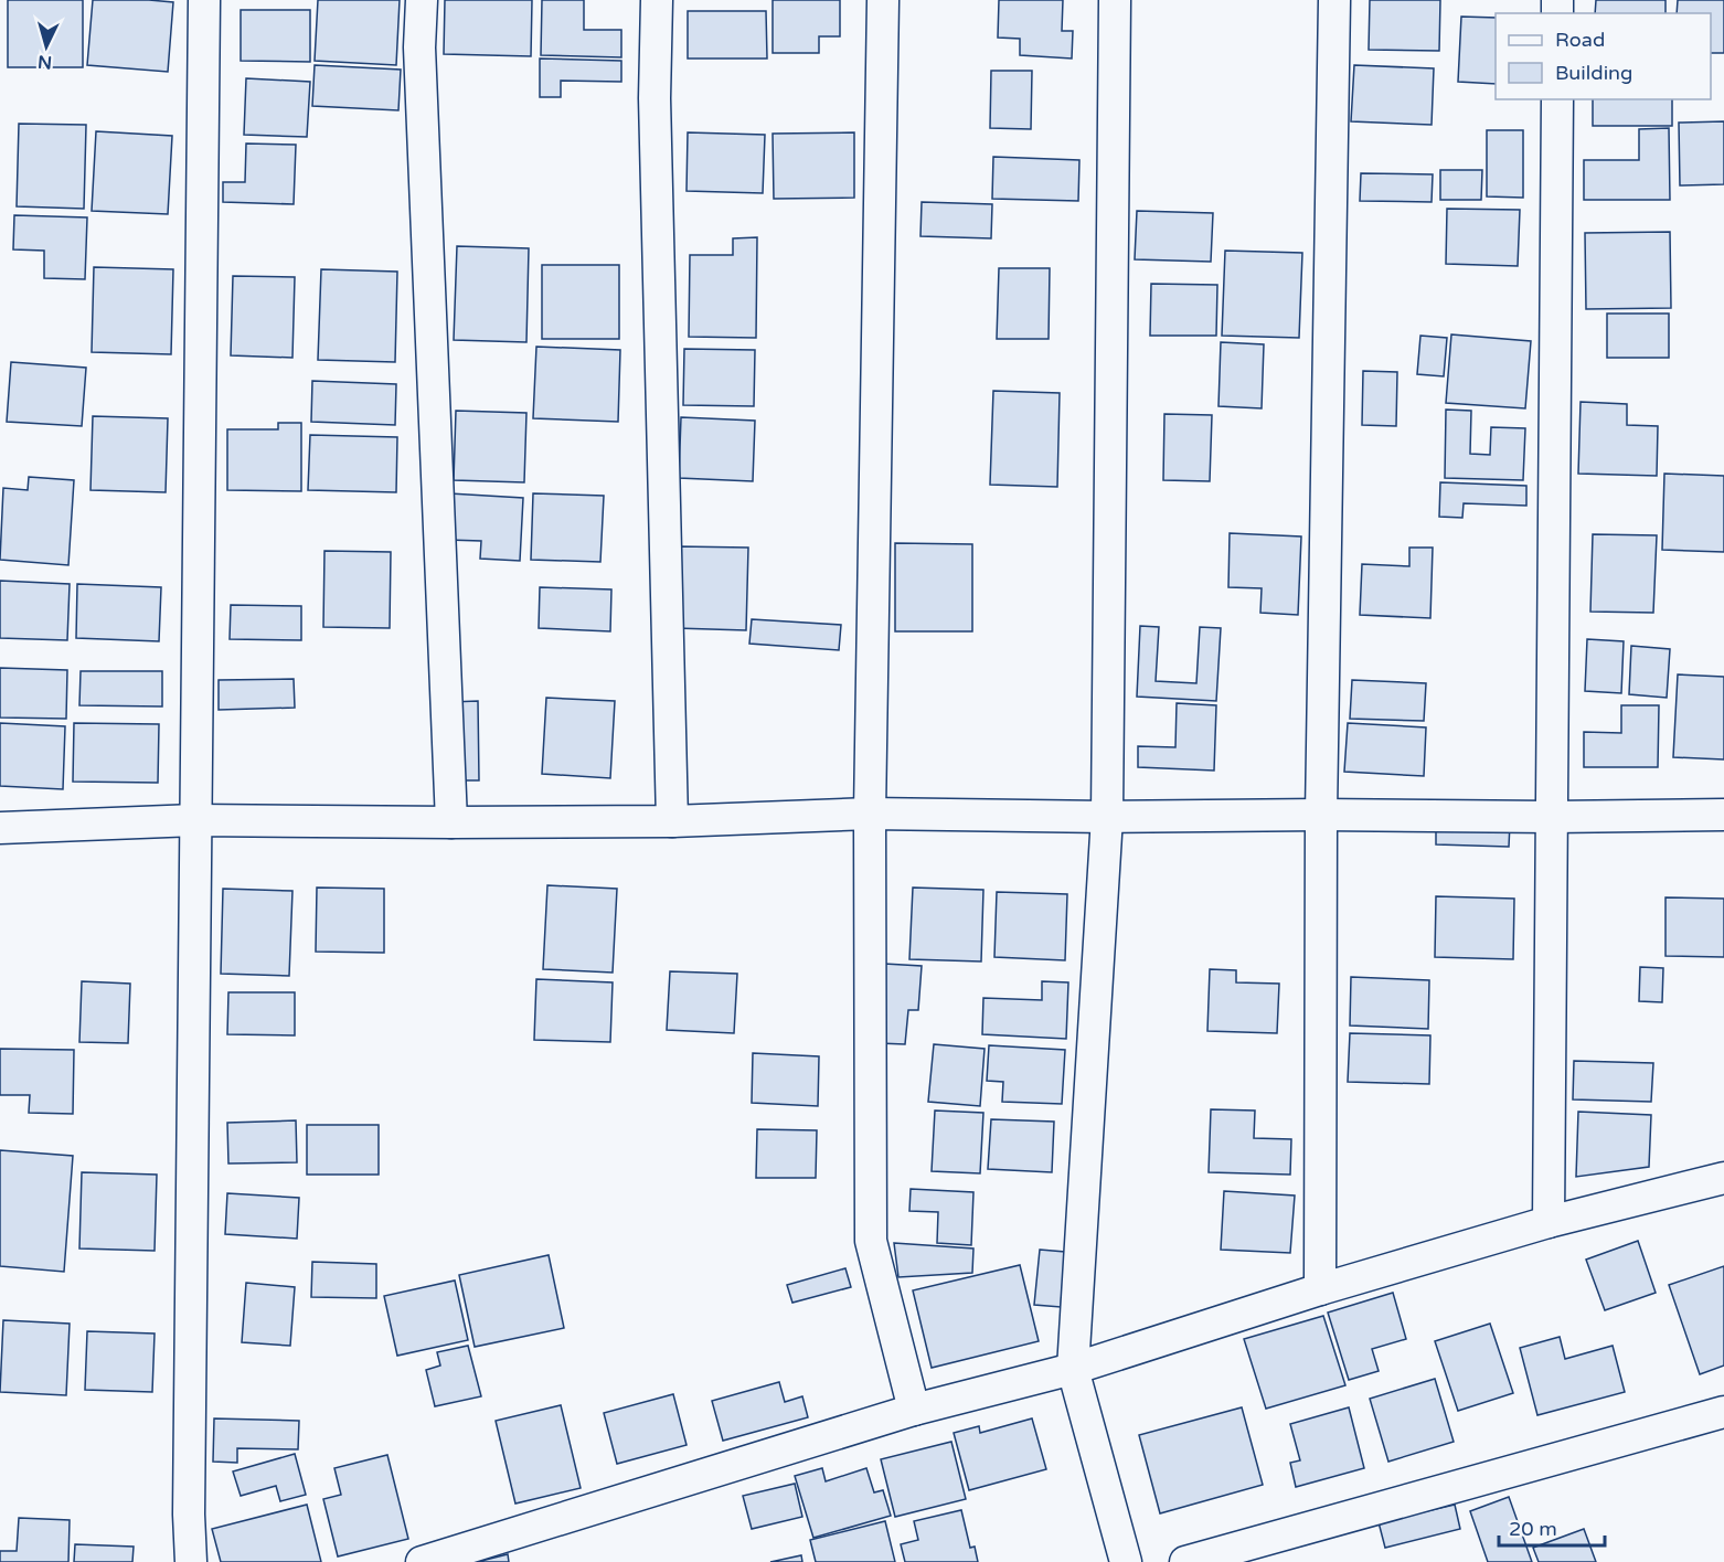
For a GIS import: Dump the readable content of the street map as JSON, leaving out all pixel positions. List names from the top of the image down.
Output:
{
  "legend": ["Road", "Building"],
  "scale_bar": "20 m",
  "north": "bottom"
}
